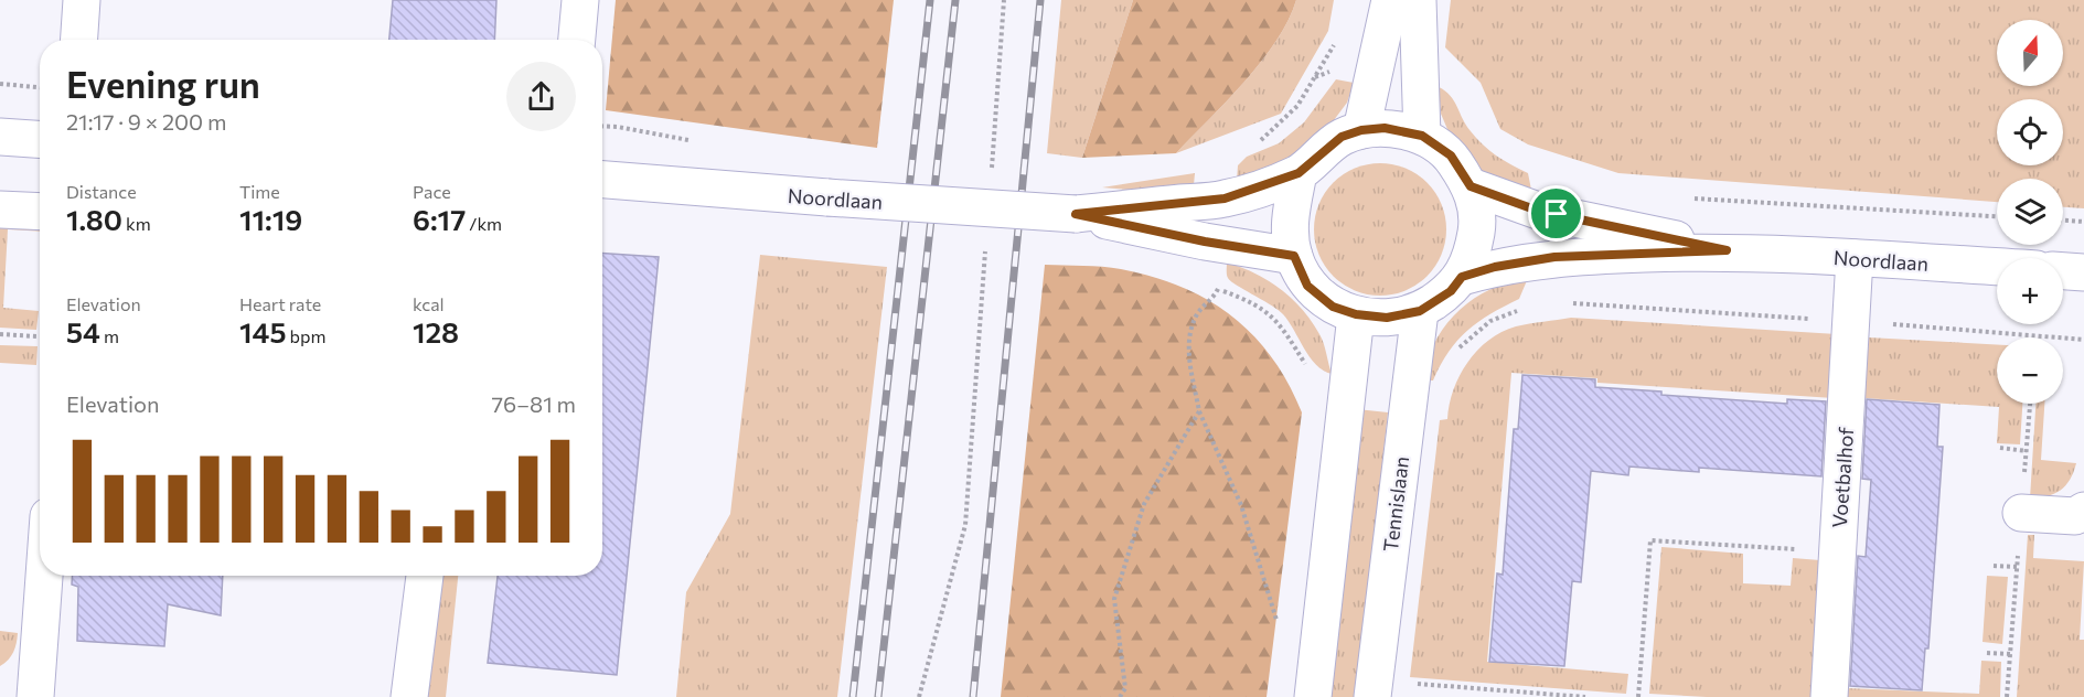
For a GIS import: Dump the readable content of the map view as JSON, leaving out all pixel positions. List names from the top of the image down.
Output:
{
  "streets": {
    "street": ["Noordlaan", "Voetbalhof", "Tennislaan"]
  },
  "crossings": [
    ["Noordlaan", "Voetbalhof"],
    ["Noordlaan", "Tennislaan"]
  ],
  "north": "top",
  "page": {
    "map_buttons": ["+", "−"],
    "heading": ["Evening run", "21:17 · 9 × 200 m"],
    "stats": [
      ["Distance", "1.80 km"],
      ["Time", "11:19"],
      ["Pace", "6:17 /km"],
      ["Elevation", "54 m"],
      ["Heart rate", "145 bpm"],
      ["kcal", "128"]
    ],
    "chart": ["Elevation", "76–81 m"]
  }
}
